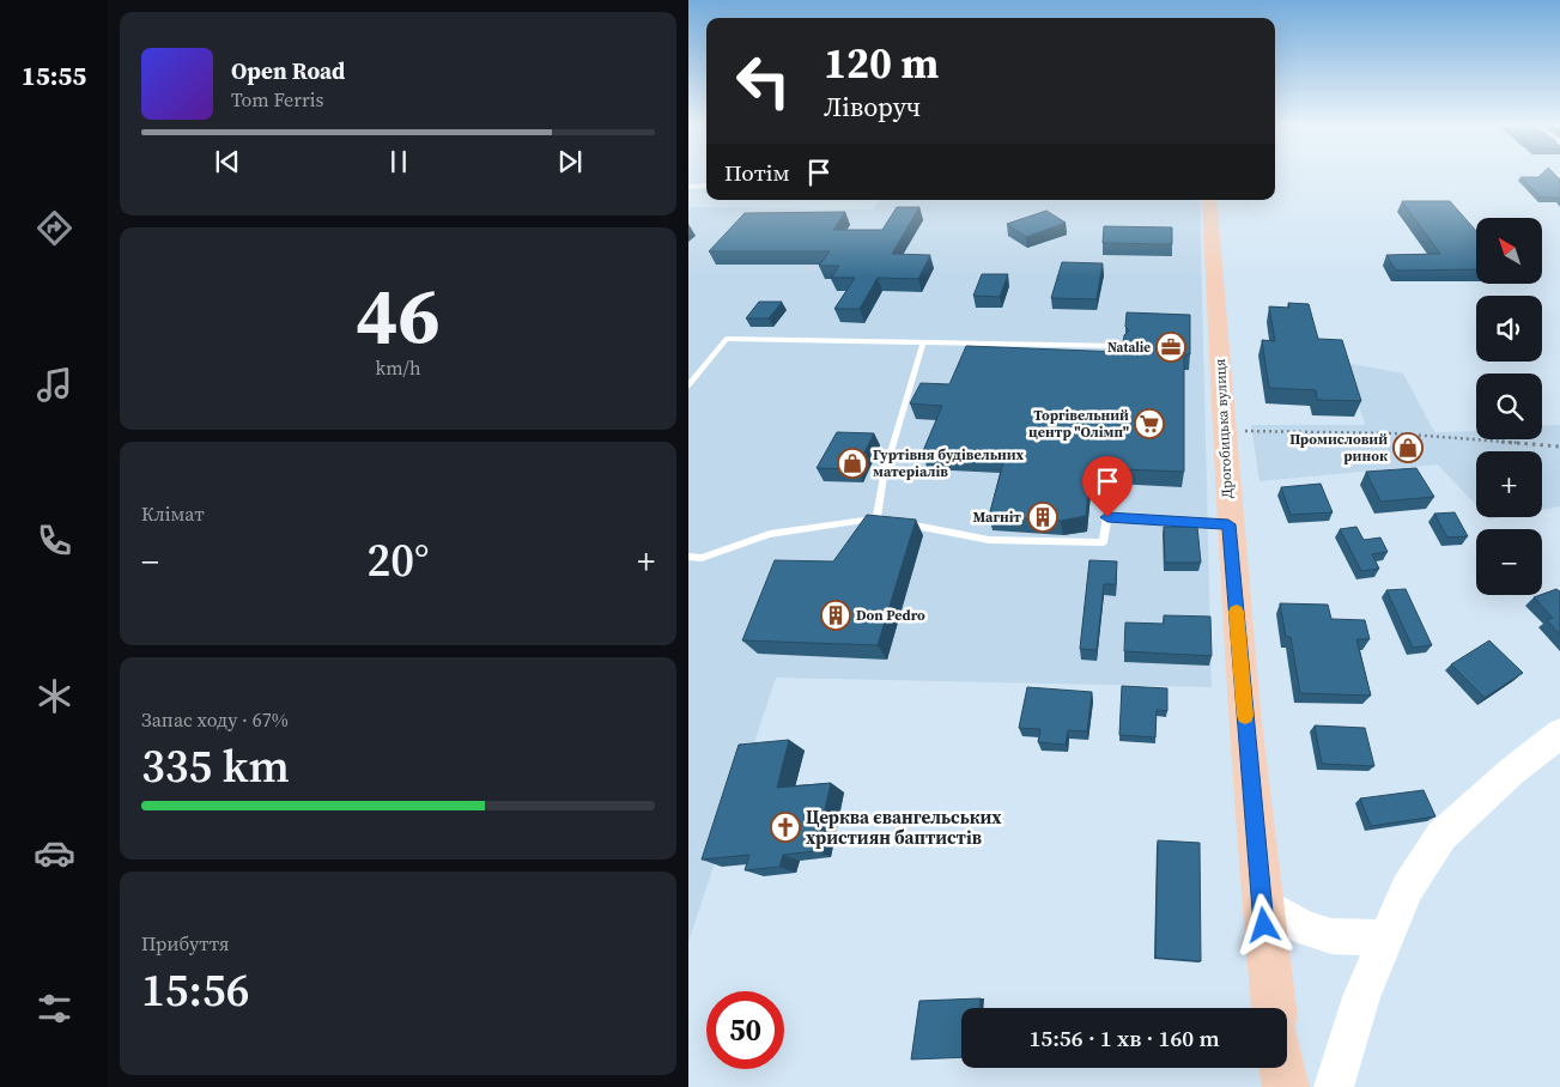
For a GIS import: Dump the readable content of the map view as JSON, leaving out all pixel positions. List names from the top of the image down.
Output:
{
  "streets": {
    "main road": ["Дрогобицька вулиця"]
  },
  "places": {
    "office": ["Natalie"],
    "supermarket": ["Торгівельний центр \"Олімп\""],
    "shop": ["Промисловий ринок", "Гуртівня будівельних матеріалів"],
    "building": ["Магніт", "Don Pedro"],
    "church": ["Церква євангельських християн баптистів"]
  },
  "north": "top left",
  "page": {
    "tabs": "15:55",
    "turn": ["120 m", "Ліворуч"],
    "song": ["Open Road", "Tom Ferris"],
    "then": "Потім",
    "map_buttons": ["+", "−"],
    "tile": [
      ["46", "km/h"],
      "Клімат",
      ["Запас ходу · 67%", "335 km"],
      ["Прибуття", "15:56"]
    ],
    "heat": ["−", "20°", "+"],
    "limit": "50",
    "trip": "15:56 · 1 хв · 160 m"
  }
}
